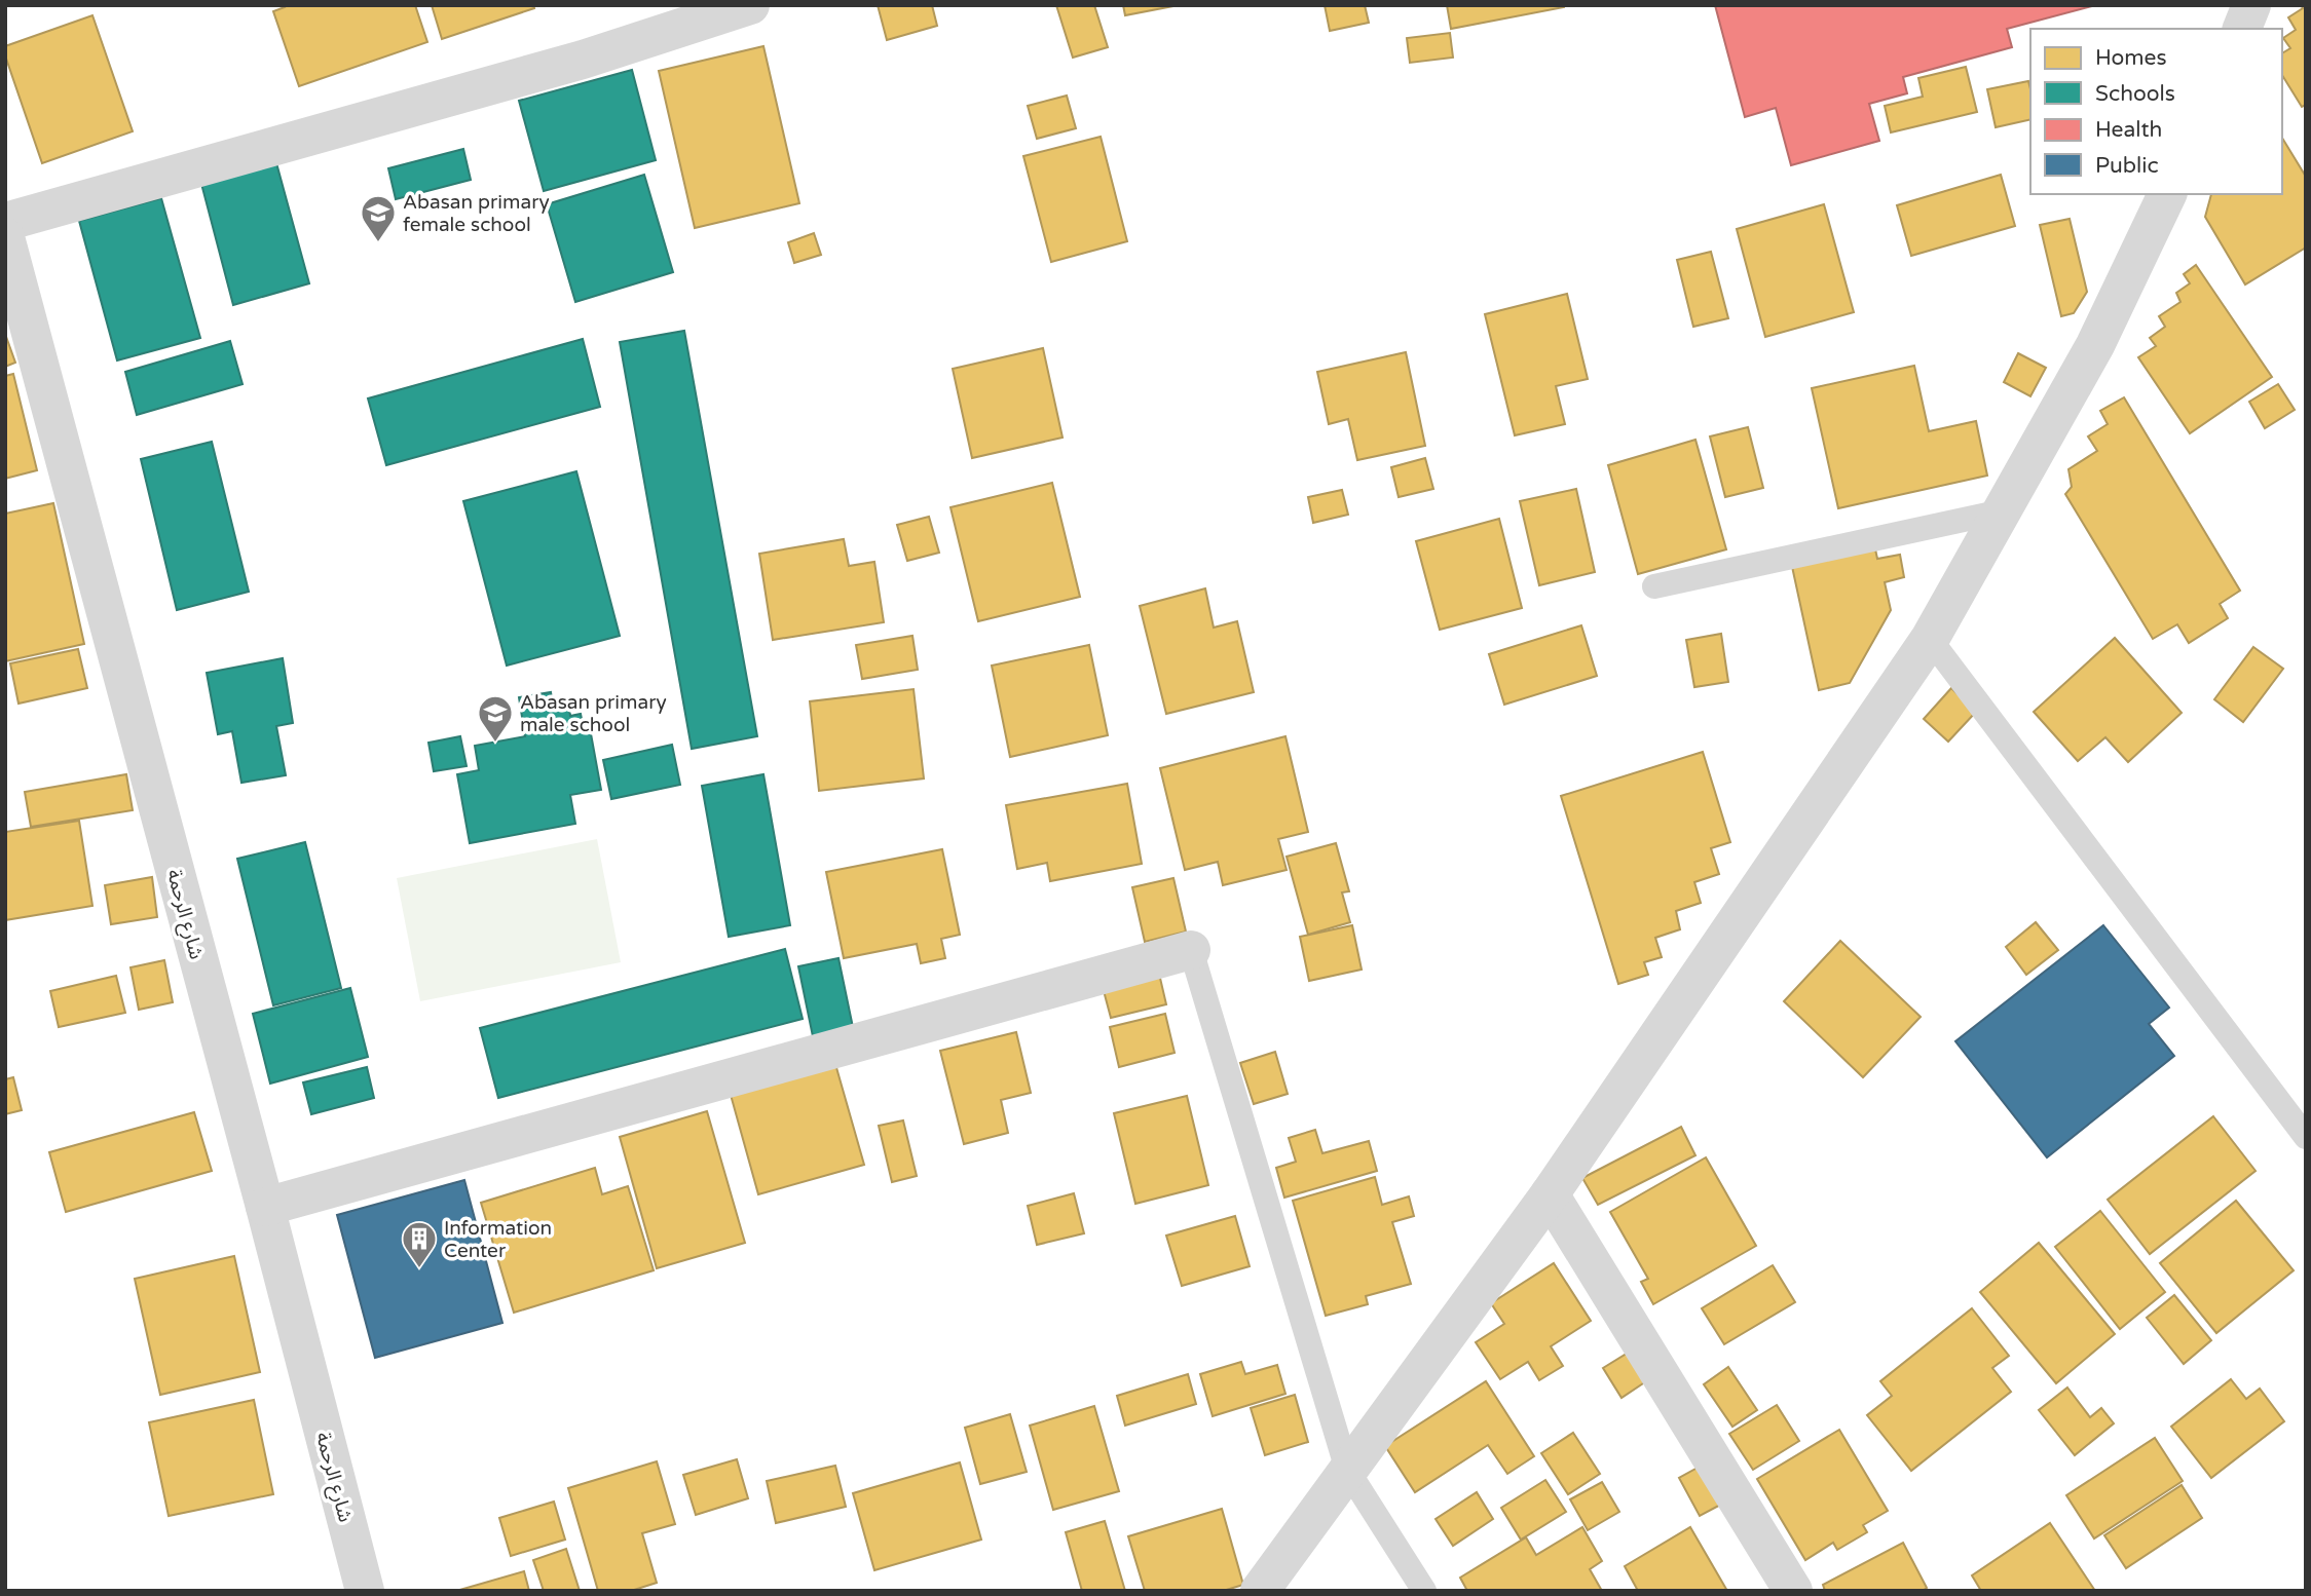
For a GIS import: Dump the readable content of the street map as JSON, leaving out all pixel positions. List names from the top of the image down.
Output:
{
  "streets": {
    "street": ["شارع الرحمة"]
  },
  "places": {
    "school or university": ["Abasan primary female school", "Abasan primary male school"],
    "building": ["Information Center"]
  },
  "legend": [
    "Homes",
    "Schools",
    "Health",
    "Public"
  ]
}
